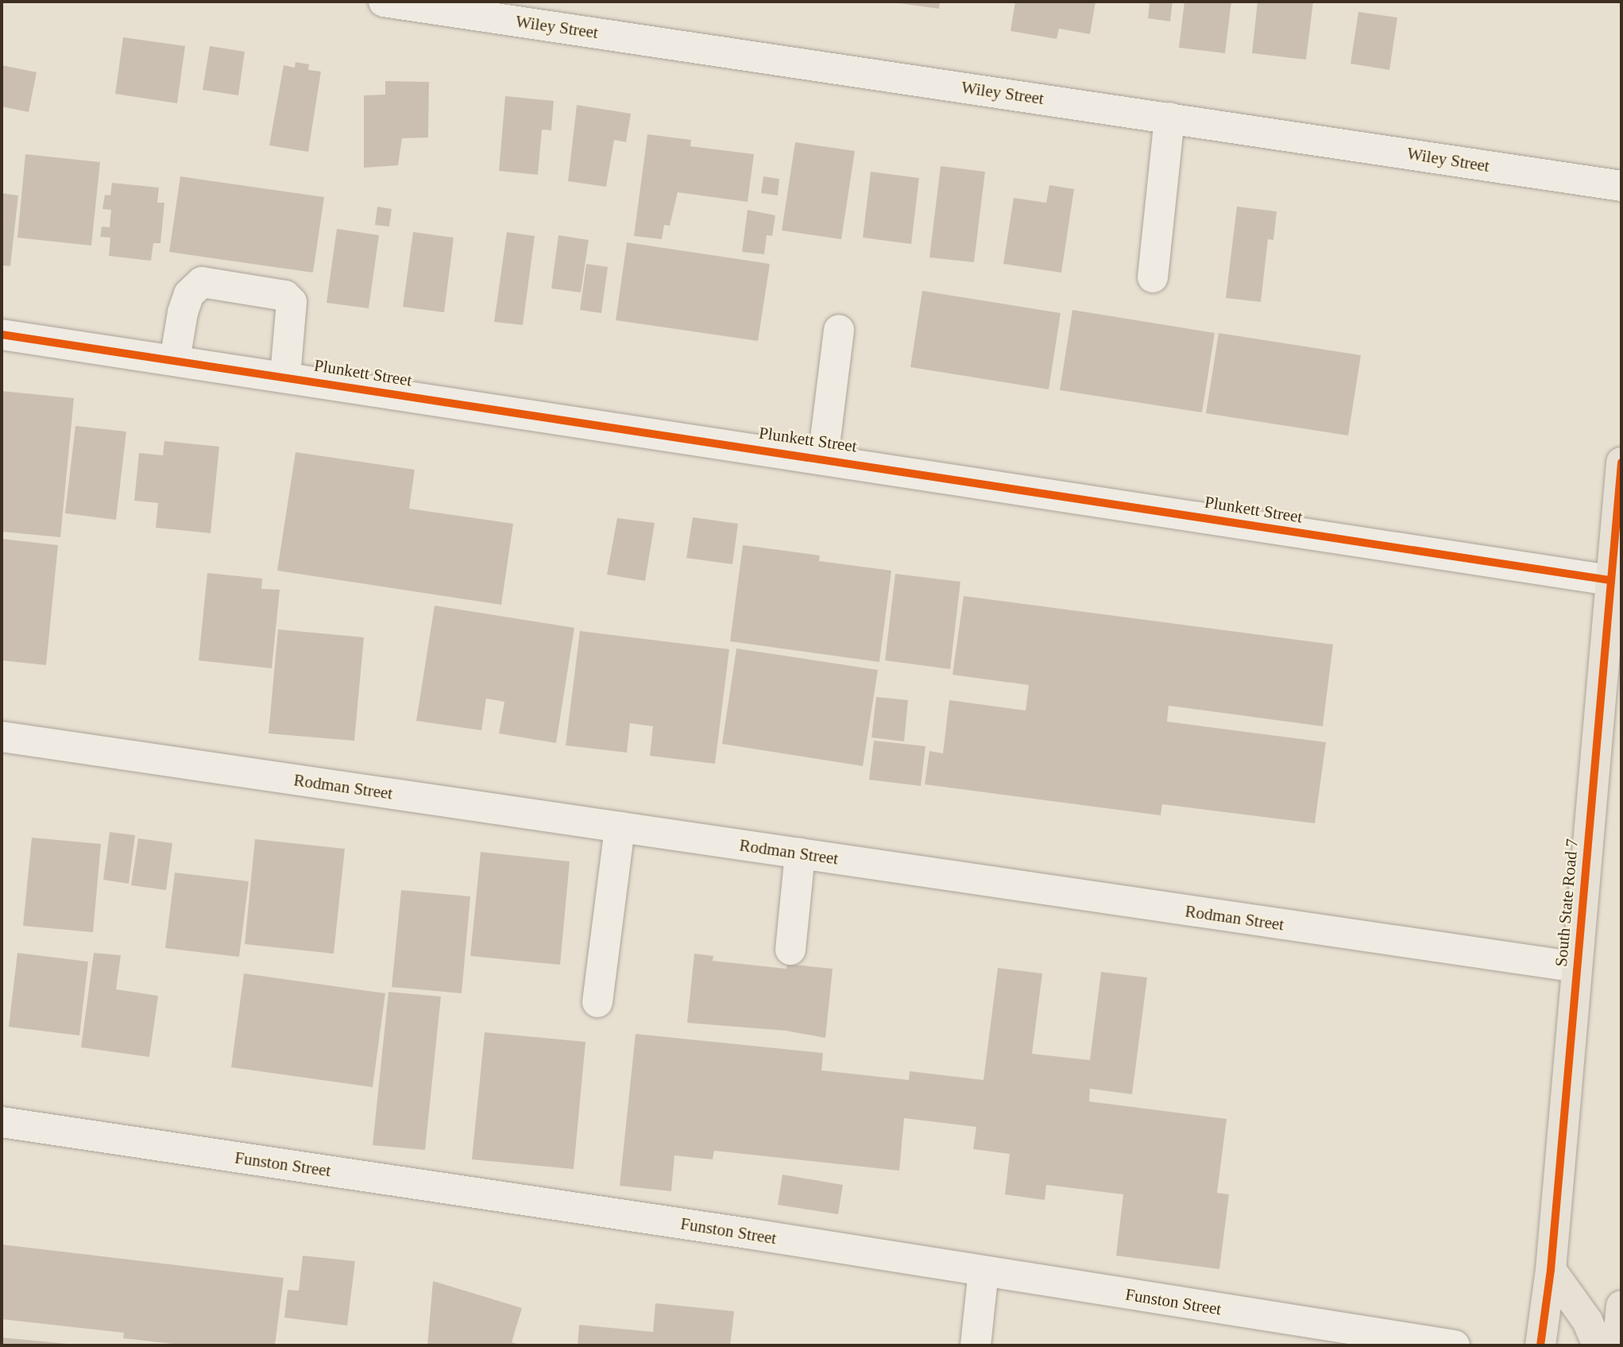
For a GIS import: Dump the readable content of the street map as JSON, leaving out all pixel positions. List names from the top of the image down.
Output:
{
  "streets": {
    "main road": ["South State Road 7"],
    "street": [
      "Wiley Street",
      "Plunkett Street",
      "Rodman Street",
      "Funston Street"
    ]
  },
  "crossings": [
    ["Plunkett Street", "South State Road 7"],
    ["Rodman Street", "South State Road 7"]
  ]
}
